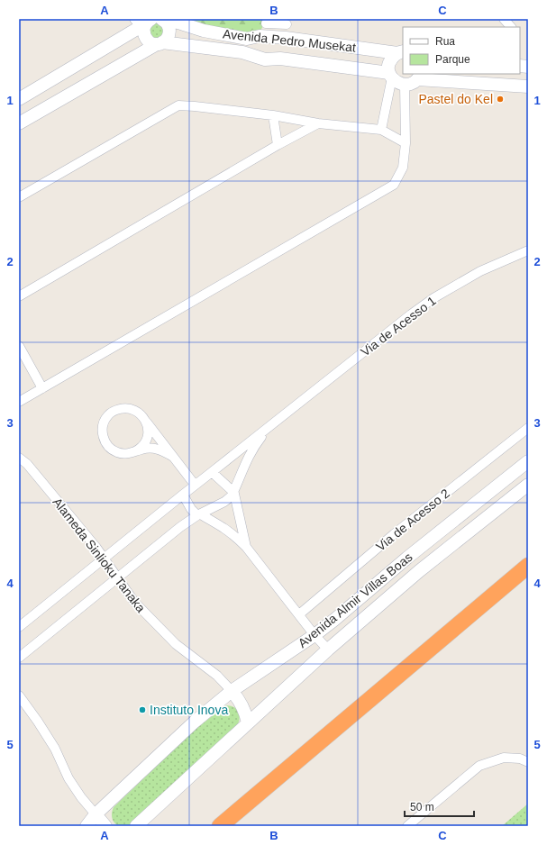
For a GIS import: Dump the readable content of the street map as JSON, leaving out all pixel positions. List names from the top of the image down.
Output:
{
  "streets": {
    "street": [
      "Avenida Pedro Musekat",
      "Via de Acesso 1",
      "Via de Acesso 2",
      "Alameda Sinlioku Tanaka",
      "Avenida Almir Villas Boas"
    ]
  },
  "crossings": [
    ["Alameda Sinlioku Tanaka", "Avenida Almir Villas Boas"]
  ],
  "places": ["Pastel do Kel", "Instituto Inova"],
  "legend": ["Rua", "Parque"],
  "scale_bar": "50 m",
  "grid": {
    "columns": ["A", "B", "C"],
    "rows": [
      "1",
      "2",
      "3",
      "4",
      "5"
    ]
  }
}
